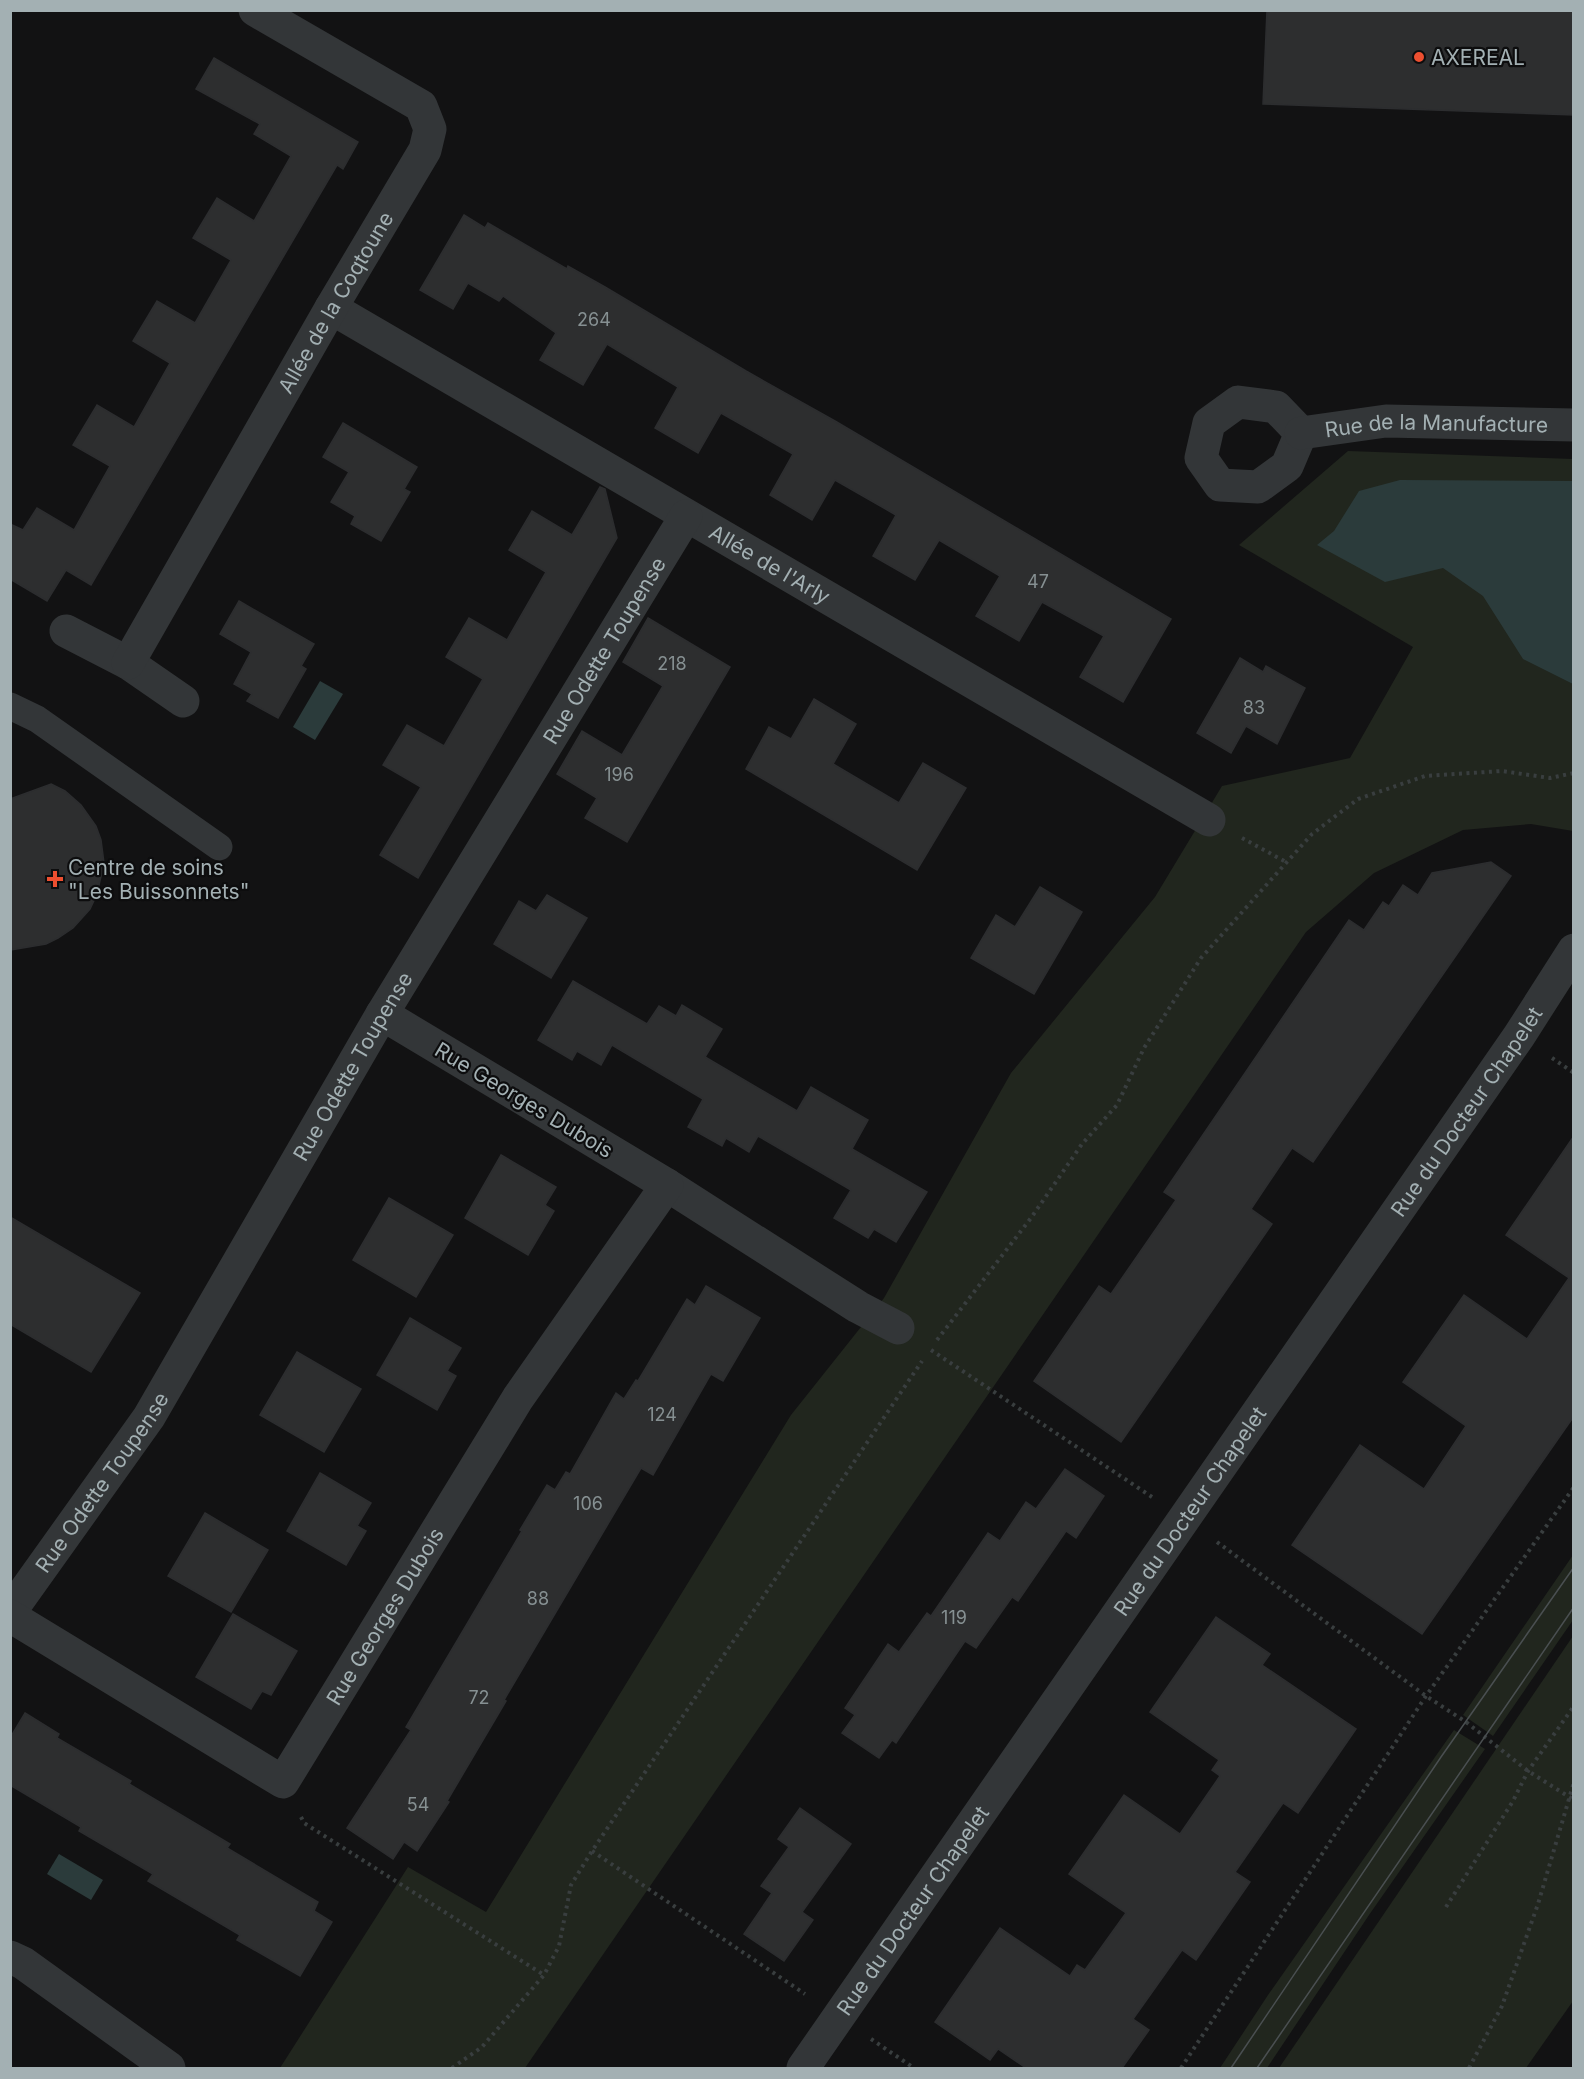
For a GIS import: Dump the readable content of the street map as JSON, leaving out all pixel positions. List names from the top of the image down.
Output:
{
  "streets": {
    "street": [
      "Allée de la Coqtoune",
      "Rue de la Manufacture",
      "Allée de l'Arly",
      "Rue Odette Toupense",
      "Rue Georges Dubois",
      "Rue du Docteur Chapelet"
    ]
  },
  "crossings": [
    ["Allée de la Coqtoune", "Allée de l'Arly"],
    ["Allée de l'Arly", "Rue Odette Toupense"],
    ["Rue Odette Toupense", "Rue Georges Dubois"]
  ],
  "places": {
    "other": ["AXEREAL"],
    "health": ["Centre de soins \"Les Buissonnets\""]
  },
  "house_numbers": [
    "264",
    "47",
    "218",
    "83",
    "196",
    "124",
    "106",
    "88",
    "119",
    "72",
    "54"
  ]
}
